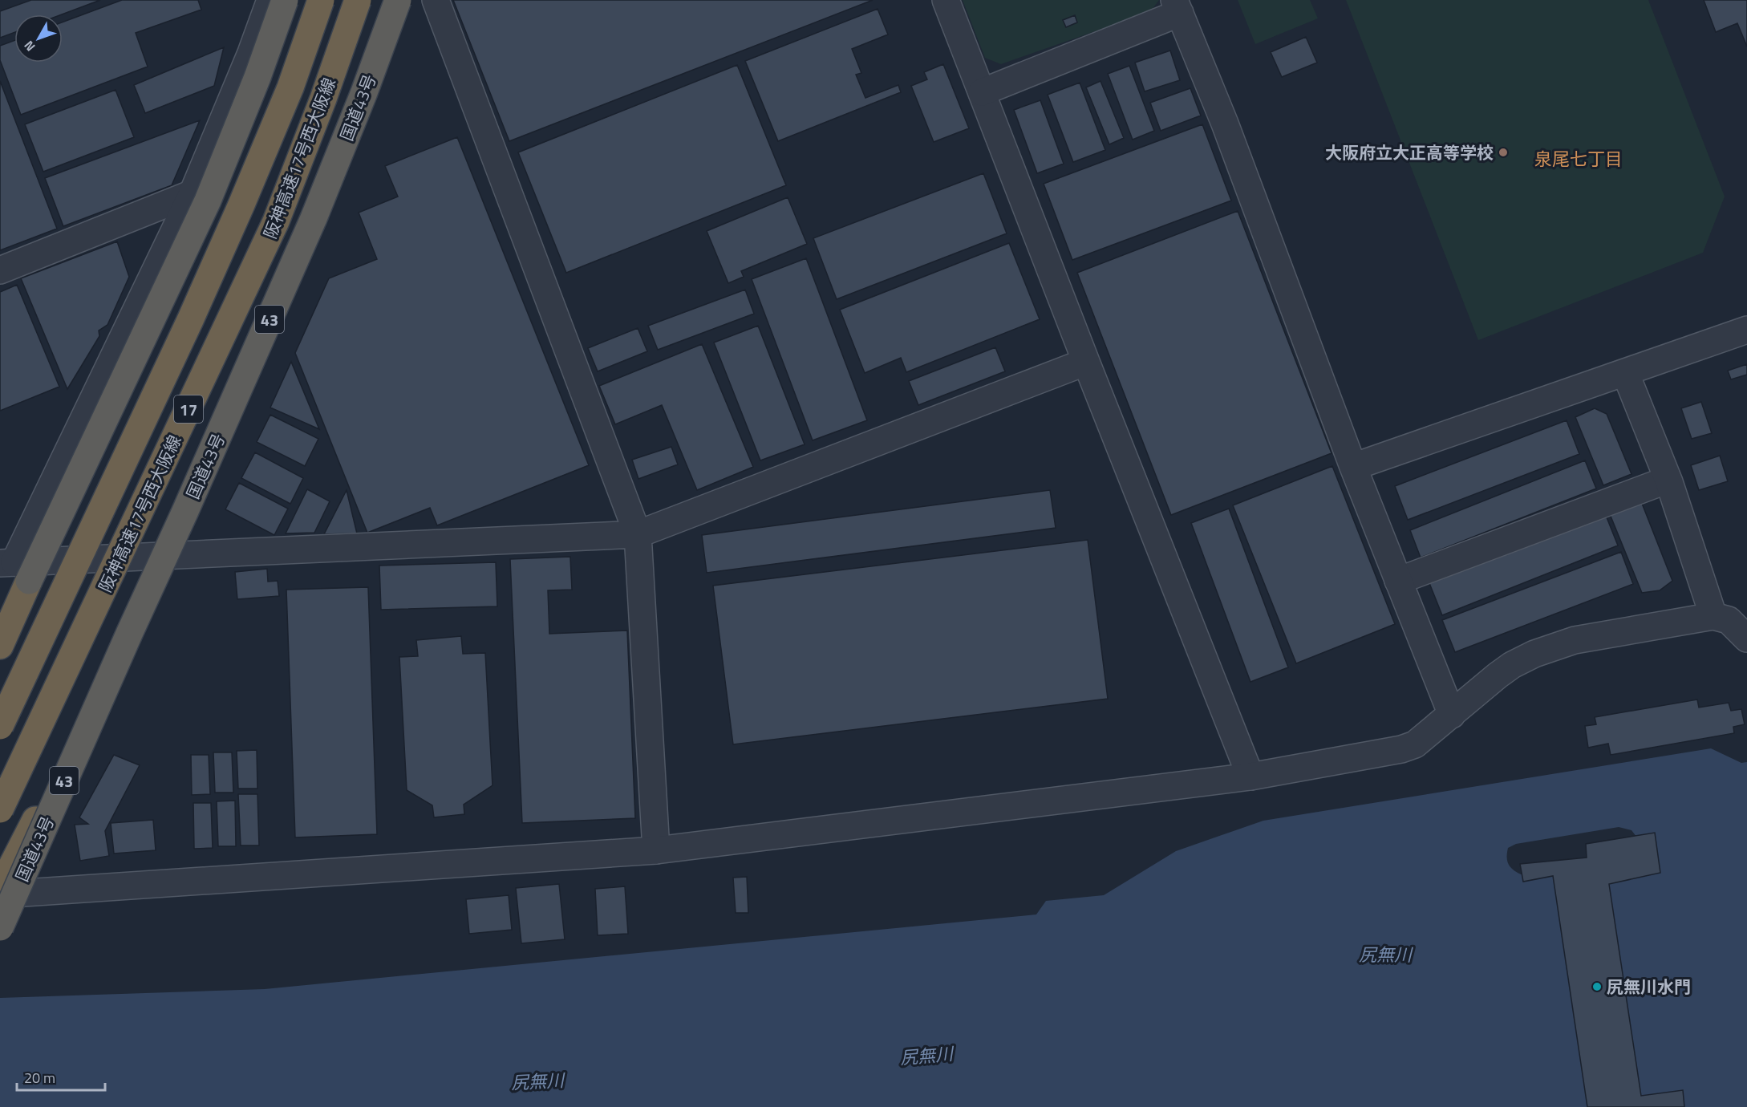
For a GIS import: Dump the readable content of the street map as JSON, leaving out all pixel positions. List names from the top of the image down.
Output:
{
  "streets": {
    "highway": [
      "国道43号",
      "阪神高速17号西大阪線",
      "43",
      "17"
    ]
  },
  "districts": ["泉尾七丁目"],
  "water": ["尻無川"],
  "places": ["大阪府立大正高等学校", "尻無川水門"],
  "scale_bar": "20 m",
  "north": "bottom left"
}
